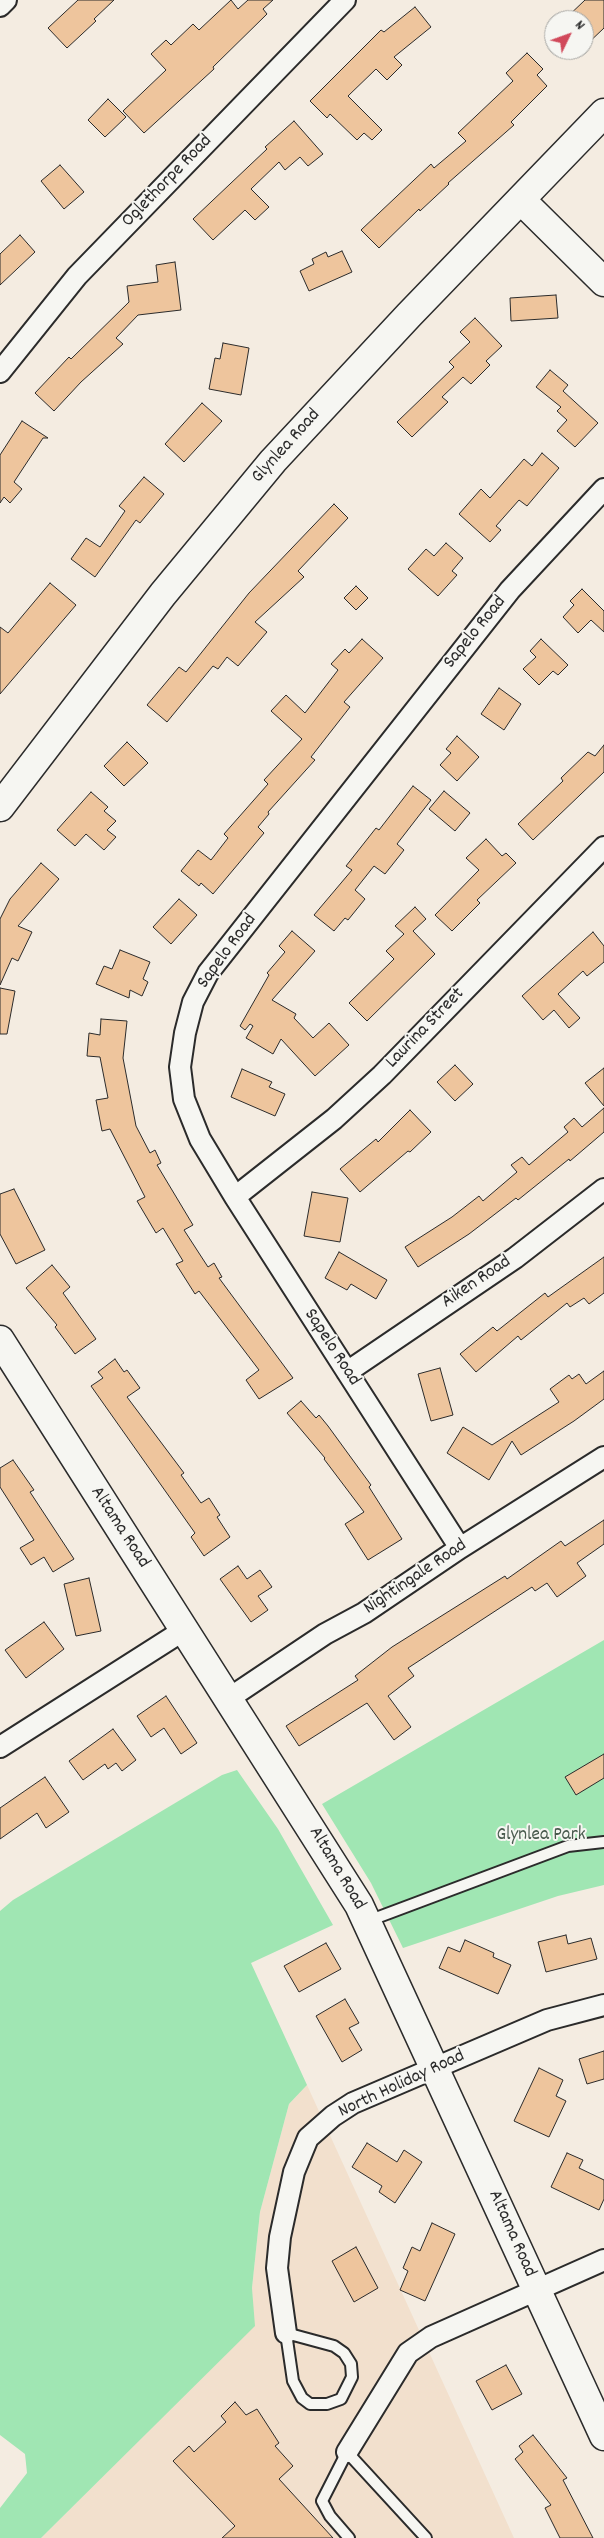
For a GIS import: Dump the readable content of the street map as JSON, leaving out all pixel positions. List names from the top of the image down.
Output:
{
  "streets": {
    "street": [
      "Oglethorpe Road",
      "Glynlea Road",
      "Sapelo Road",
      "Laurina Street",
      "Aiken Road",
      "Altama Road",
      "Nightingale Road",
      "North Holiday Road"
    ]
  },
  "crossings": [
    ["Sapelo Road", "Laurina Street"],
    ["Sapelo Road", "Aiken Road"],
    ["Sapelo Road", "Nightingale Road"],
    ["Altama Road", "Nightingale Road"],
    ["Altama Road", "North Holiday Road"]
  ],
  "parks": ["Glynlea Park"],
  "north": "top right"
}
